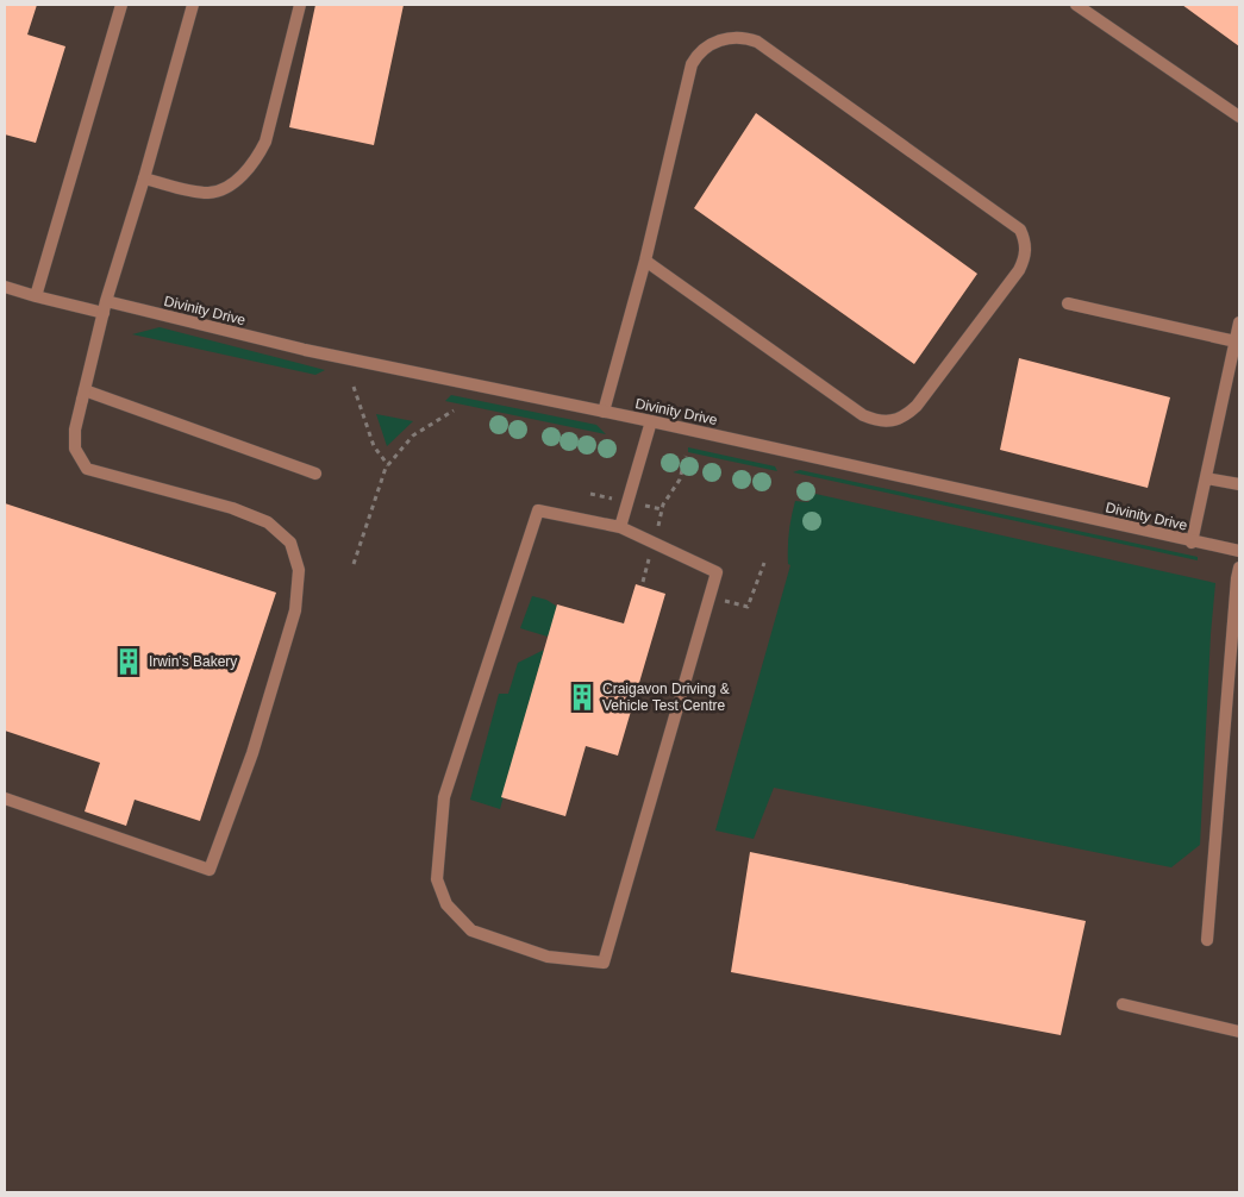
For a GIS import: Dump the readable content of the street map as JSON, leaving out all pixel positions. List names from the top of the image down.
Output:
{
  "streets": {
    "street": ["Divinity Drive"]
  },
  "places": {
    "building": ["Irwin's Bakery", "Craigavon Driving & Vehicle Test Centre"]
  }
}
